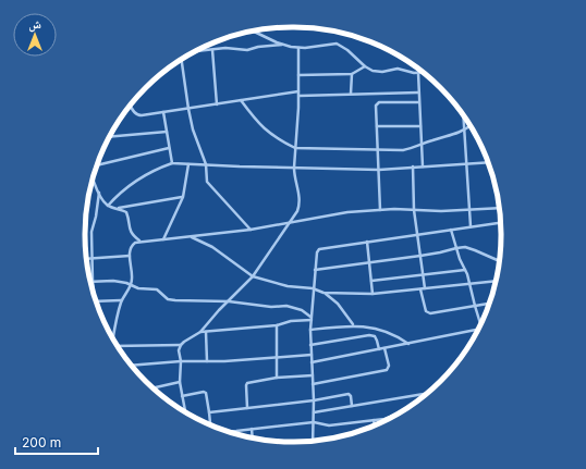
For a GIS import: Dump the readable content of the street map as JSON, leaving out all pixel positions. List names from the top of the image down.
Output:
{
  "scale_bar": "200 m",
  "north": "top"
}
